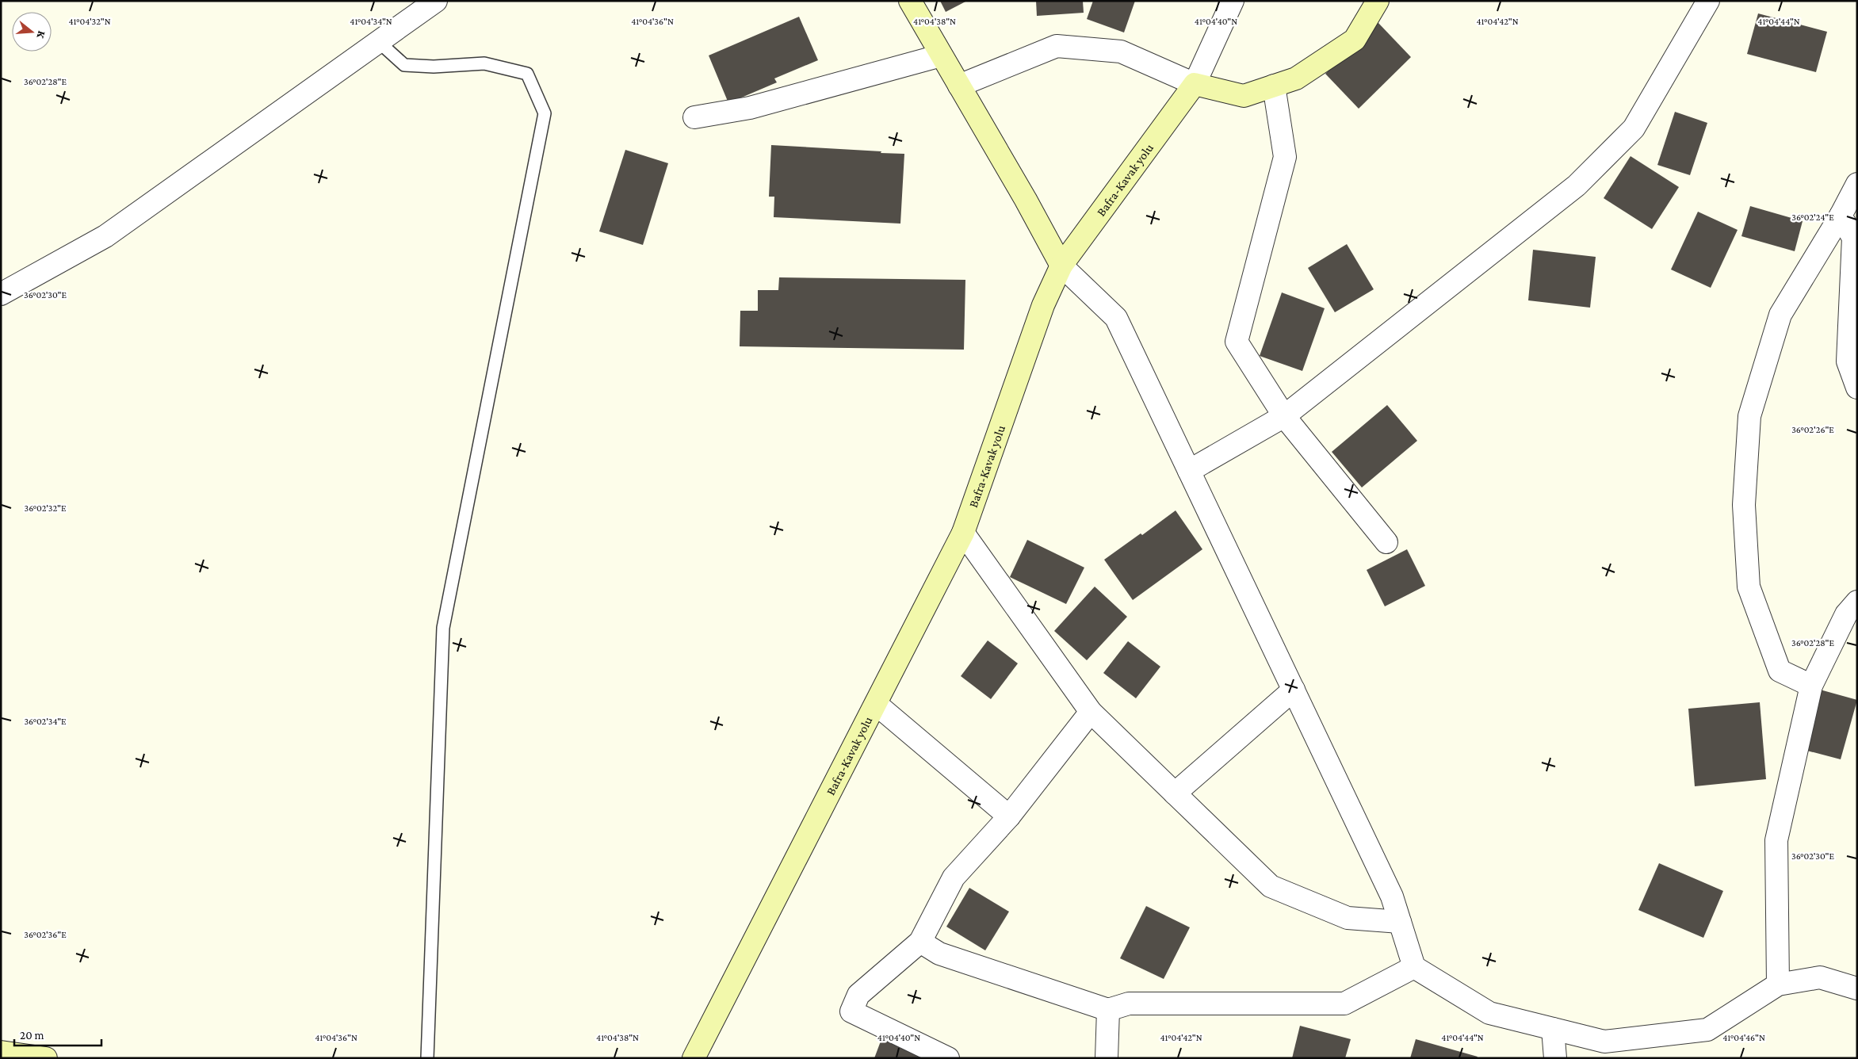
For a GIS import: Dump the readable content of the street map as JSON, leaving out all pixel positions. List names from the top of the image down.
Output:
{
  "streets": {
    "main road": ["Bafra-Kavak yolu"]
  },
  "scale_bar": "20 m",
  "north": "right",
  "coordinates": [
    "41°04'32\"N",
    "41°04'34\"N",
    "41°04'36\"N",
    "41°04'38\"N",
    "41°04'40\"N",
    "41°04'42\"N",
    "41°04'44\"N",
    "36°02'28\"E",
    "36°02'24\"E",
    "36°02'30\"E",
    "36°02'26\"E",
    "36°02'32\"E",
    "36°02'34\"E",
    "36°02'36\"E",
    "41°04'46\"N"
  ]
}
